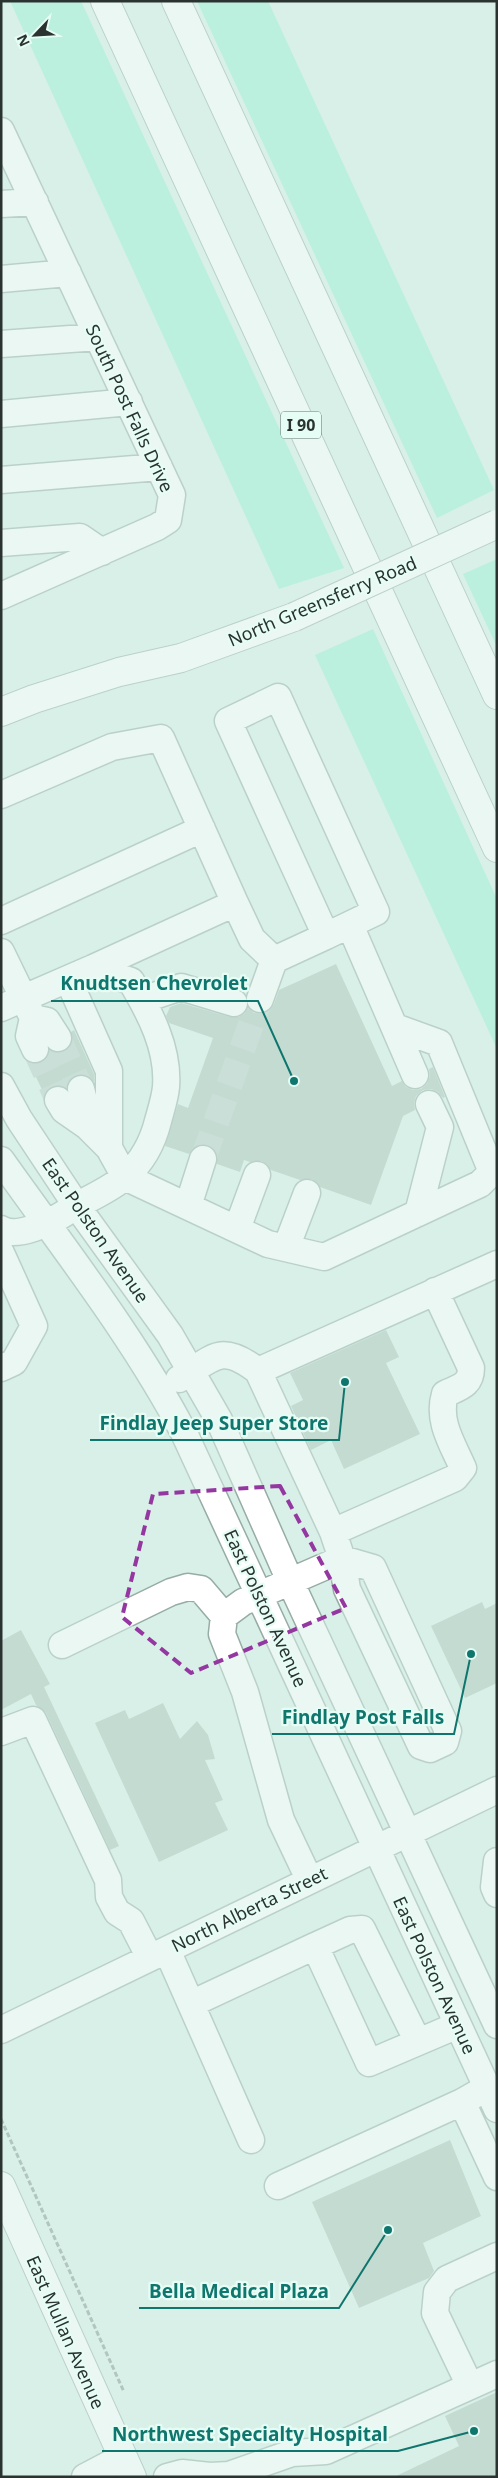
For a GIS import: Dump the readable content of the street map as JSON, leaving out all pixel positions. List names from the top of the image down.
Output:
{
  "streets": {
    "main road": ["I 90", "North Greensferry Road", "East Mullan Avenue"],
    "street": ["South Post Falls Drive", "East Polston Avenue", "North Alberta Street"]
  },
  "crossings": [
    ["East Polston Avenue", "North Alberta Street"]
  ],
  "places": [
    "Knudtsen Chevrolet",
    "Findlay Jeep Super Store",
    "Findlay Post Falls",
    "Bella Medical Plaza",
    "Northwest Specialty Hospital"
  ],
  "north": "bottom left"
}
